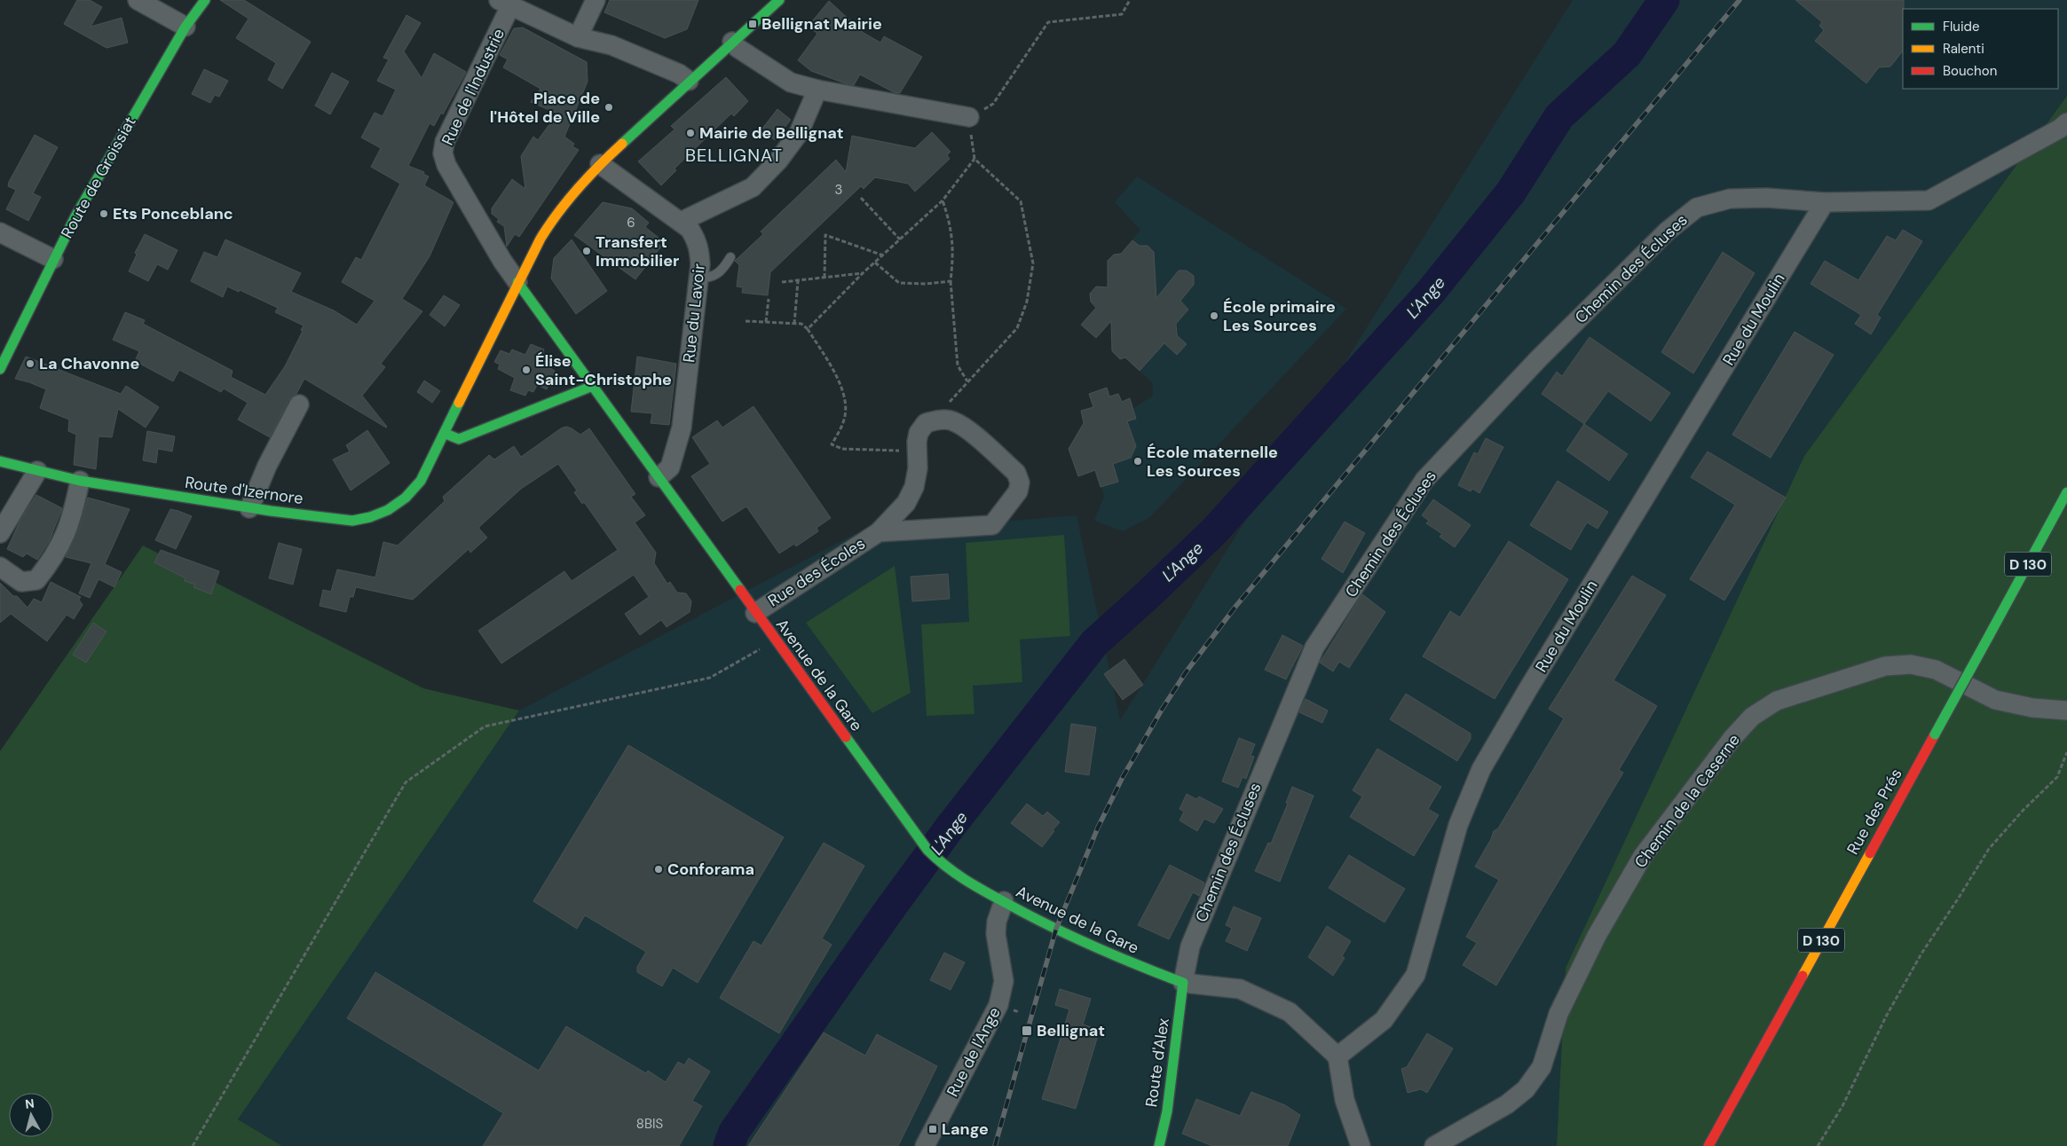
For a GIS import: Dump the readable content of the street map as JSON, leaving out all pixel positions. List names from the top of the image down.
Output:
{
  "streets": {
    "main road": [
      "Route de Groissiat",
      "Route d'Izernore",
      "D 130",
      "Avenue de la Gare",
      "Rue des Prés",
      "Route d'Alex"
    ],
    "street": [
      "Rue de l'Industrie",
      "Chemin des Écluses",
      "Rue du Lavoir",
      "Rue du Moulin",
      "Rue des Écoles",
      "Chemin de la Caserne",
      "Rue de l'Ange"
    ]
  },
  "crossings": [
    ["Rue de l'Industrie", "Route d'Izernore"],
    ["Rue de l'Industrie", "Avenue de la Gare"],
    ["Chemin des Écluses", "Rue du Moulin"],
    ["Chemin des Écluses", "Avenue de la Gare"],
    ["Chemin des Écluses", "Route d'Alex"],
    ["Rue du Lavoir", "Avenue de la Gare"],
    ["Route d'Izernore", "Avenue de la Gare"],
    ["Rue des Écoles", "Avenue de la Gare"],
    ["Avenue de la Gare", "Rue de l'Ange"],
    ["Avenue de la Gare", "Route d'Alex"]
  ],
  "districts": ["BELLIGNAT"],
  "water": ["L'Ange"],
  "places": {
    "transit": ["Bellignat Mairie", "Bellignat", "Lange"],
    "other": [
      "Place de l'Hôtel de Ville",
      "Mairie de Bellignat",
      "Ets Ponceblanc",
      "Transfert Immobilier",
      "École primaire Les Sources",
      "La Chavonne",
      "Élise Saint-Christophe",
      "École maternelle Les Sources",
      "Conforama"
    ]
  },
  "house_numbers": ["3", "6", "8BIS"],
  "legend": ["Fluide", "Ralenti", "Bouchon"],
  "north": "top"
}
